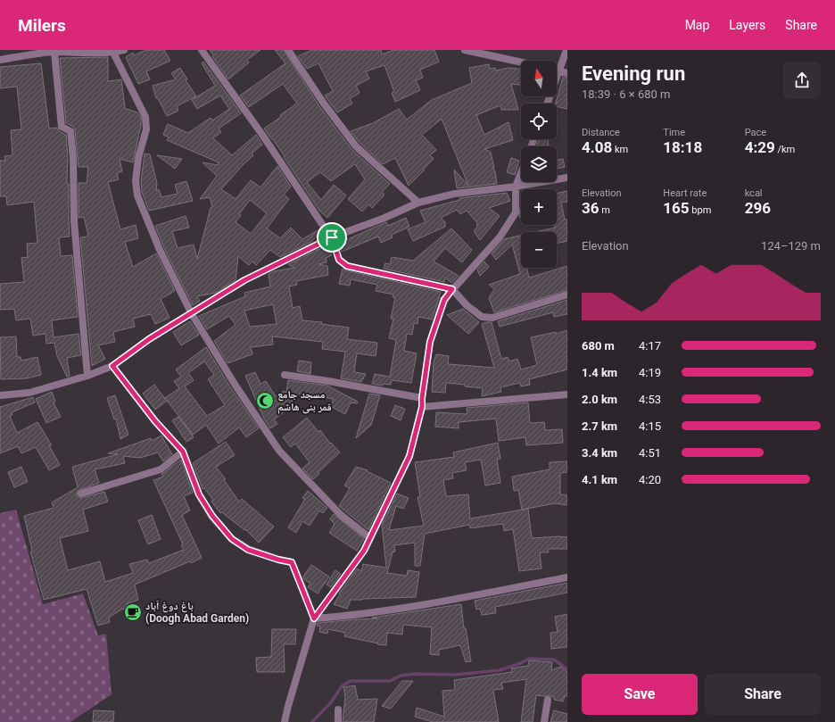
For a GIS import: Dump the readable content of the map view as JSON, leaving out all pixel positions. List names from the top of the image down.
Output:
{
  "places": {
    "mosque": ["مسجد جامع قمر بنی هاشم"],
    "cafe": ["باغ دوغ آباد (Doogh Abad Garden)"]
  },
  "north": "top",
  "page": {
    "header": "Milers",
    "nav": ["Map", "Layers", "Share"],
    "heading": ["Evening run", "18:39 · 6 × 680 m"],
    "map_buttons": ["+", "−"],
    "stats": [
      ["Distance", "4.08 km"],
      ["Time", "18:18"],
      ["Pace", "4:29 /km"],
      ["Elevation", "36 m"],
      ["Heart rate", "165 bpm"],
      ["kcal", "296"]
    ],
    "chart": ["Elevation", "124–129 m"],
    "list": [
      {
        "name": "680 m",
        "note": "4:17"
      },
      {
        "name": "1.4 km",
        "note": "4:19"
      },
      {
        "name": "2.0 km",
        "note": "4:53"
      },
      {
        "name": "2.7 km",
        "note": "4:15"
      },
      {
        "name": "3.4 km",
        "note": "4:51"
      },
      {
        "name": "4.1 km",
        "note": "4:20"
      }
    ],
    "buttons": ["Save", "Share"]
  }
}
